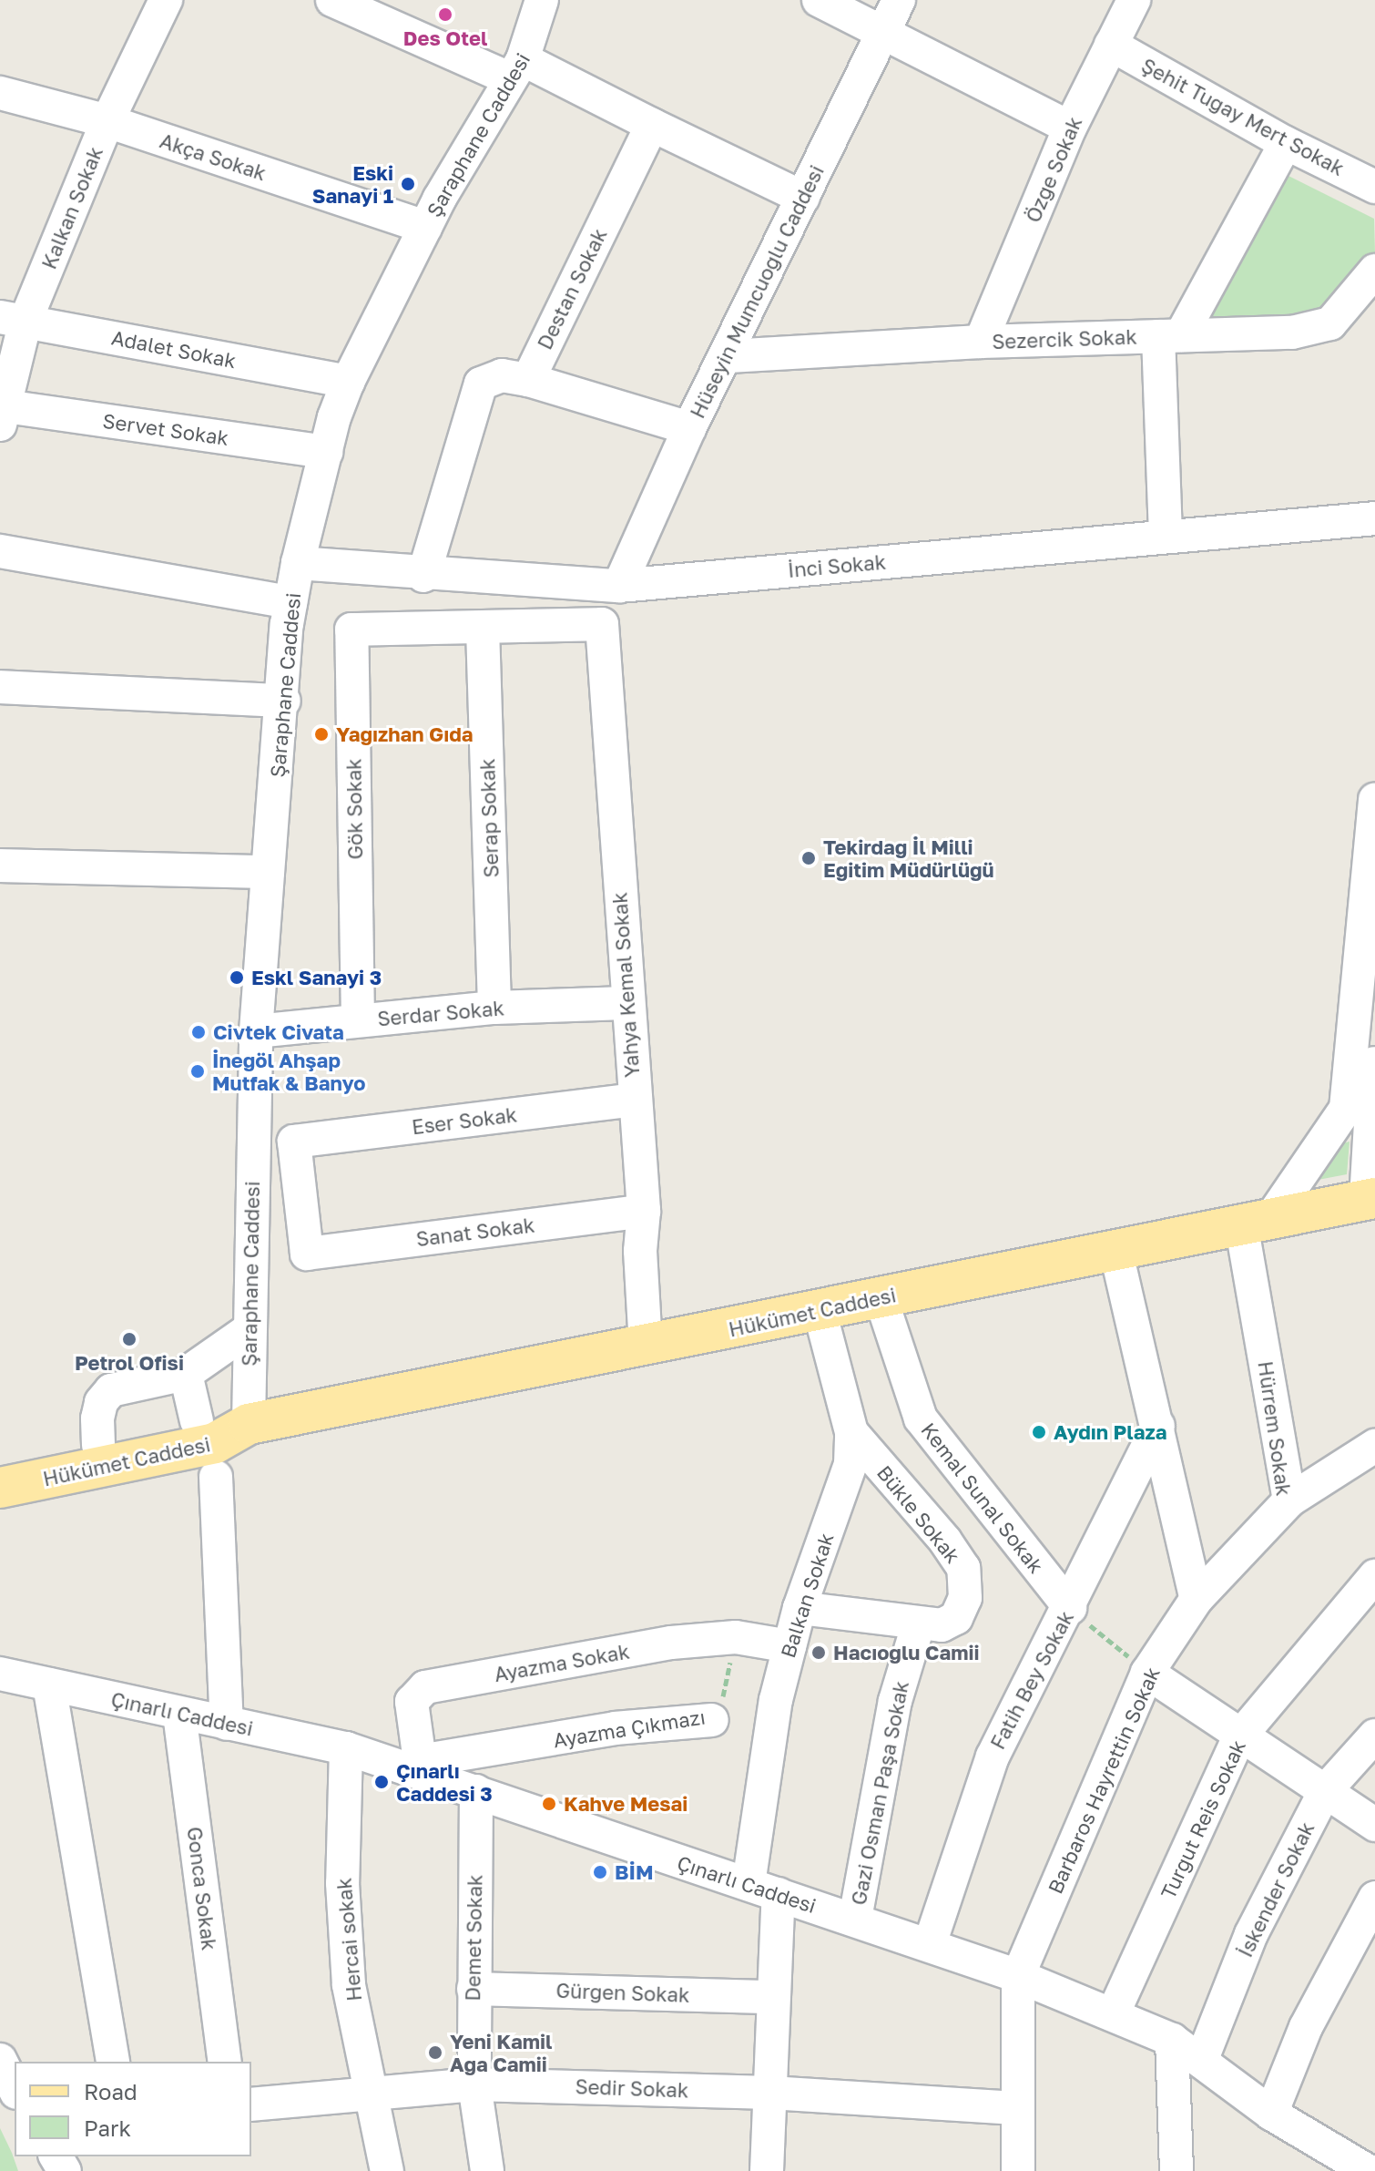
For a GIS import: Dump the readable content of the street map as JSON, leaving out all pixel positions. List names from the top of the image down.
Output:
{
  "streets": {
    "main road": ["Hükümet Caddesi"],
    "street": [
      "Şehit Tugay Mert Sokak",
      "Şaraphane Caddesi",
      "Akça Sokak",
      "Özge Sokak",
      "Kalkan Sokak",
      "Destan Sokak",
      "Hüseyin Mumcuoğlu Caddesi",
      "Sezercik Sokak",
      "Adalet Sokak",
      "Servet Sokak",
      "İnci Sokak",
      "Gök Sokak",
      "Serap Sokak",
      "Yahya Kemal Sokak",
      "Serdar Sokak",
      "Eser Sokak",
      "Sanat Sokak",
      "Hürrem Sokak",
      "Kemal Sunal Sokak",
      "Bükle Sokak",
      "Balkan Sokak",
      "Ayazma Sokak",
      "Fatih Bey Sokak",
      "Çınarlı Caddesi",
      "Ayazma Çıkmazı",
      "Barbaros Hayrettin Sokak",
      "Gazi Osman Paşa Sokak",
      "Turgut Reis Sokak",
      "Gonca Sokak",
      "İskender Sokak",
      "Demet Sokak",
      "Hercai sokak",
      "Gürgen Sokak",
      "Sedir Sokak"
    ]
  },
  "crossings": [
    ["Şehit Tugay Mert Sokak", "Özge Sokak"],
    ["Şaraphane Caddesi", "Akça Sokak"],
    ["Şaraphane Caddesi", "Adalet Sokak"],
    ["Şaraphane Caddesi", "Servet Sokak"],
    ["Şaraphane Caddesi", "İnci Sokak"],
    ["Şaraphane Caddesi", "Serdar Sokak"],
    ["Şaraphane Caddesi", "Hükümet Caddesi"],
    ["Akça Sokak", "Kalkan Sokak"],
    ["Özge Sokak", "Sezercik Sokak"],
    ["Kalkan Sokak", "Adalet Sokak"],
    ["Kalkan Sokak", "Servet Sokak"],
    ["Hüseyin Mumcuoğlu Caddesi", "Sezercik Sokak"],
    ["Hüseyin Mumcuoğlu Caddesi", "İnci Sokak"],
    ["Gök Sokak", "Serap Sokak"],
    ["Gök Sokak", "Yahya Kemal Sokak"],
    ["Gök Sokak", "Serdar Sokak"],
    ["Serap Sokak", "Serdar Sokak"],
    ["Yahya Kemal Sokak", "Serdar Sokak"],
    ["Yahya Kemal Sokak", "Eser Sokak"],
    ["Yahya Kemal Sokak", "Sanat Sokak"],
    ["Yahya Kemal Sokak", "Hükümet Caddesi"],
    ["Eser Sokak", "Sanat Sokak"],
    ["Hükümet Caddesi", "Hürrem Sokak"],
    ["Hükümet Caddesi", "Kemal Sunal Sokak"],
    ["Hükümet Caddesi", "Balkan Sokak"],
    ["Hürrem Sokak", "Barbaros Hayrettin Sokak"],
    ["Kemal Sunal Sokak", "Fatih Bey Sokak"],
    ["Bükle Sokak", "Balkan Sokak"],
    ["Bükle Sokak", "Gazi Osman Paşa Sokak"],
    ["Balkan Sokak", "Ayazma Sokak"],
    ["Balkan Sokak", "Çınarlı Caddesi"],
    ["Balkan Sokak", "Gürgen Sokak"],
    ["Balkan Sokak", "Sedir Sokak"],
    ["Ayazma Sokak", "Çınarlı Caddesi"],
    ["Ayazma Sokak", "Ayazma Çıkmazı"],
    ["Fatih Bey Sokak", "Çınarlı Caddesi"],
    ["Çınarlı Caddesi", "Ayazma Çıkmazı"],
    ["Çınarlı Caddesi", "Barbaros Hayrettin Sokak"],
    ["Çınarlı Caddesi", "Gazi Osman Paşa Sokak"],
    ["Çınarlı Caddesi", "Turgut Reis Sokak"],
    ["Çınarlı Caddesi", "Gonca Sokak"],
    ["Çınarlı Caddesi", "İskender Sokak"],
    ["Çınarlı Caddesi", "Demet Sokak"],
    ["Çınarlı Caddesi", "Hercai sokak"],
    ["Demet Sokak", "Gürgen Sokak"],
    ["Demet Sokak", "Sedir Sokak"],
    ["Hercai sokak", "Sedir Sokak"]
  ],
  "places": [
    "Des Otel",
    "Eski Sanayi 1",
    "Yağızhan Gıda",
    "Tekirdağ İl Milli Eğitim Müdürlüğü",
    "Eskl Sanayi 3",
    "Civtek Civata",
    "İnegöl Ahşap Mutfak & Banyo",
    "Petrol Ofisi",
    "Aydın Plaza",
    "Hacıoğlu Camii",
    "Çınarlı Caddesi 3",
    "Kahve Mesai",
    "BİM",
    "Yeni Kamil Ağa Camii"
  ],
  "legend": ["Road", "Park"]
}
